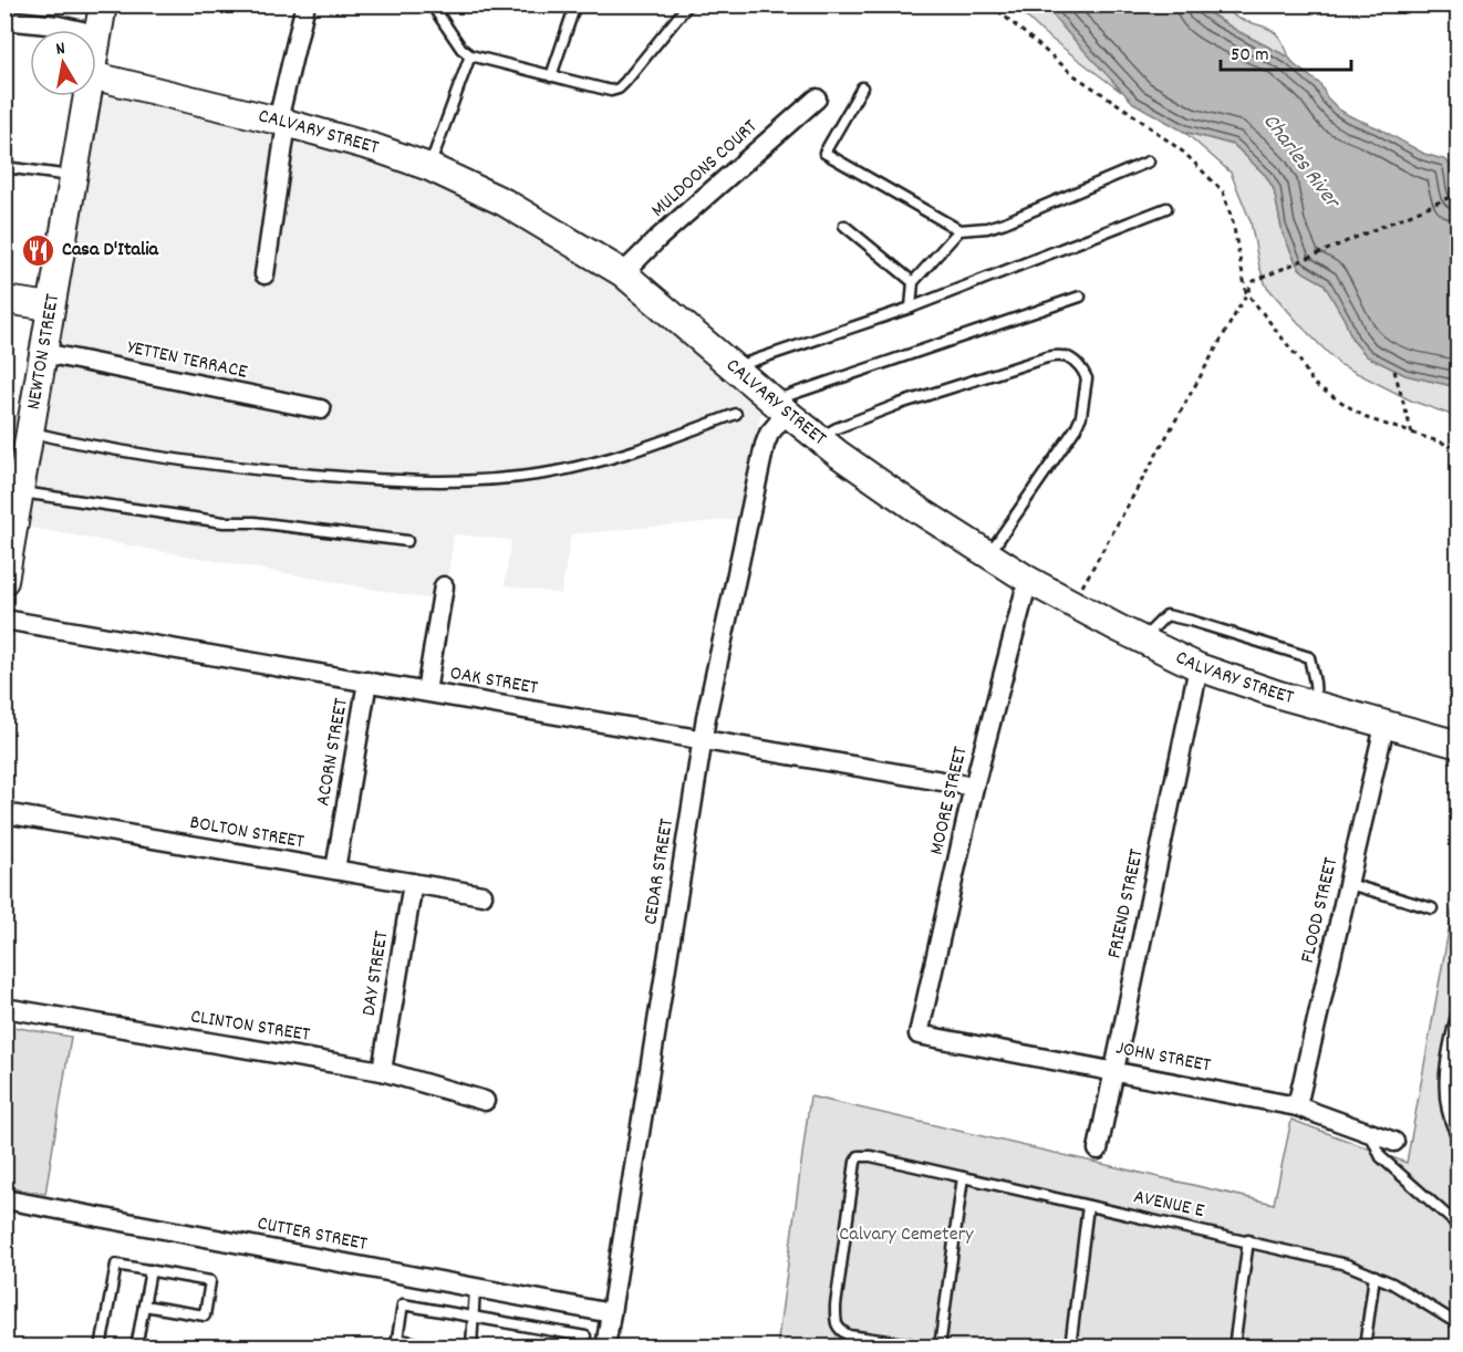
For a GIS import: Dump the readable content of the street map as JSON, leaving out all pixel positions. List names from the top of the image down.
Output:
{
  "streets": {
    "street": [
      "CALVARY STREET",
      "MULDOONS COURT",
      "NEWTON STREET",
      "YETTEN TERRACE",
      "OAK STREET",
      "ACORN STREET",
      "MOORE STREET",
      "BOLTON STREET",
      "CEDAR STREET",
      "FRIEND STREET",
      "FLOOD STREET",
      "DAY STREET",
      "CLINTON STREET",
      "JOHN STREET",
      "CUTTER STREET"
    ],
    "lane": ["AVENUE E"]
  },
  "crossings": [
    ["CALVARY STREET", "MULDOONS COURT"],
    ["CALVARY STREET", "MOORE STREET"],
    ["CALVARY STREET", "CEDAR STREET"],
    ["CALVARY STREET", "FRIEND STREET"],
    ["CALVARY STREET", "FLOOD STREET"],
    ["NEWTON STREET", "YETTEN TERRACE"],
    ["OAK STREET", "ACORN STREET"],
    ["OAK STREET", "MOORE STREET"],
    ["OAK STREET", "CEDAR STREET"],
    ["ACORN STREET", "BOLTON STREET"],
    ["MOORE STREET", "JOHN STREET"],
    ["BOLTON STREET", "DAY STREET"],
    ["CEDAR STREET", "CUTTER STREET"],
    ["FRIEND STREET", "JOHN STREET"],
    ["FLOOD STREET", "JOHN STREET"],
    ["DAY STREET", "CLINTON STREET"]
  ],
  "water": ["Charles River"],
  "parks": ["Calvary Cemetery"],
  "places": {
    "restaurant": ["Casa D'Italia"]
  },
  "scale_bar": "50 m",
  "north": "top"
}
